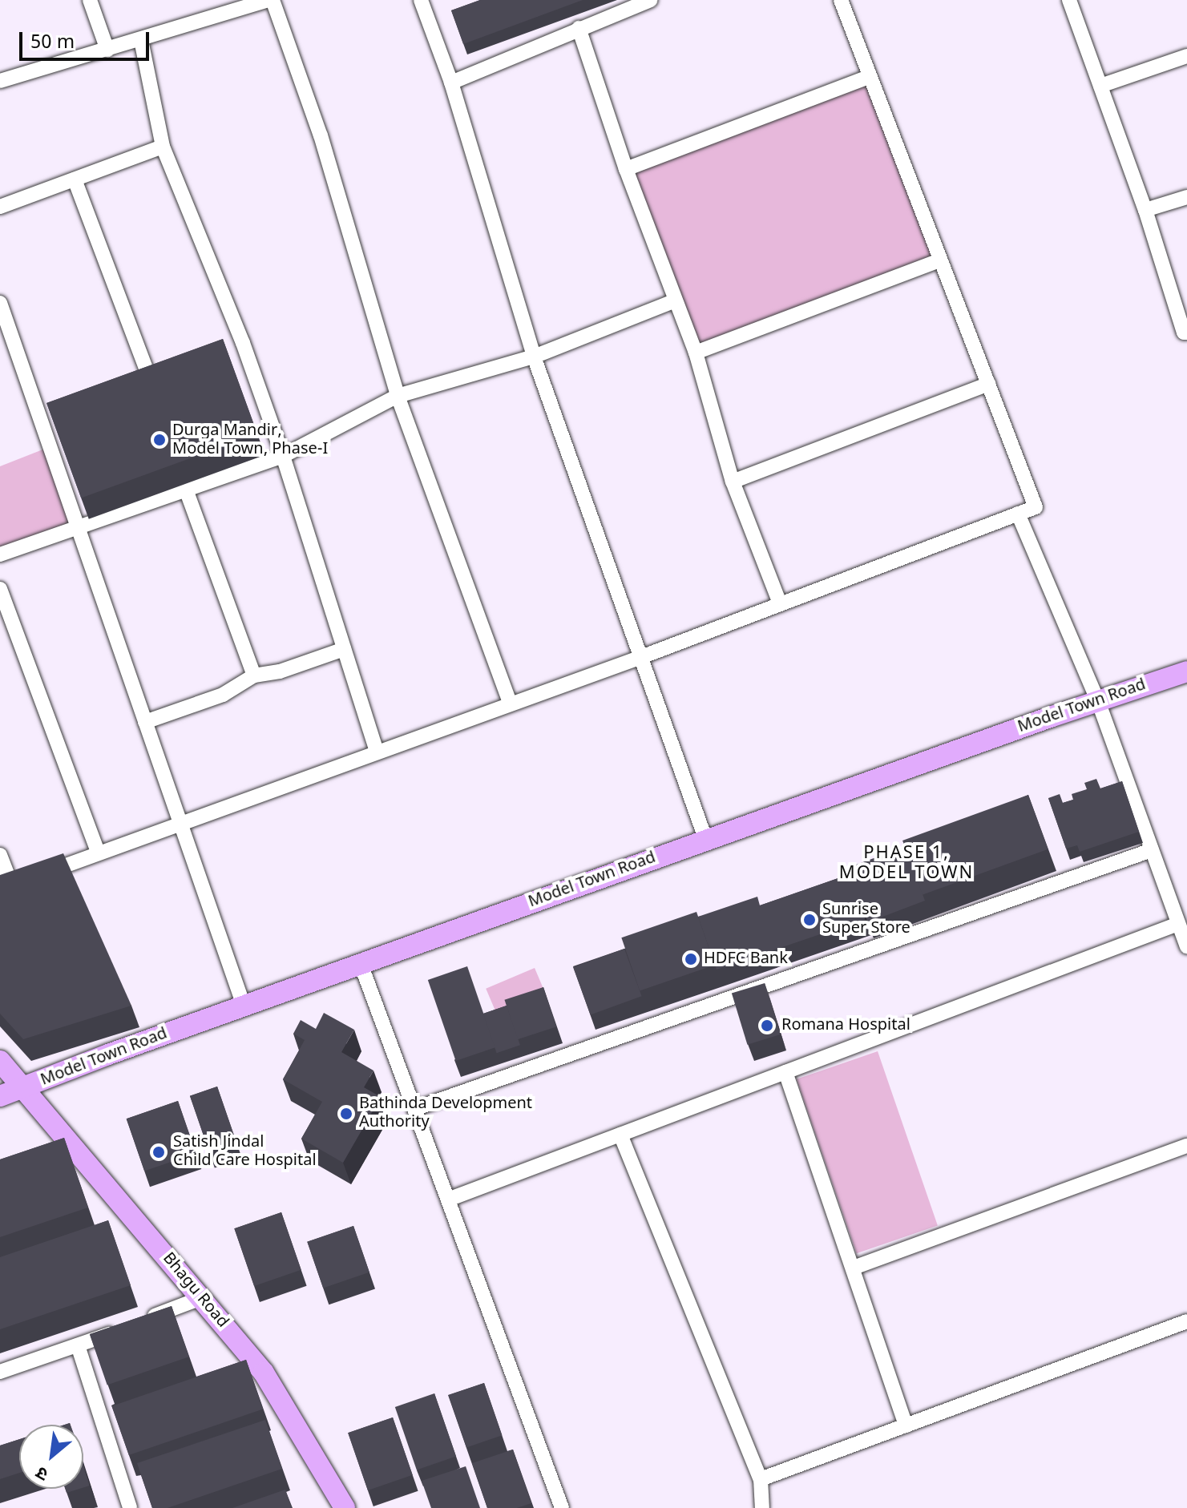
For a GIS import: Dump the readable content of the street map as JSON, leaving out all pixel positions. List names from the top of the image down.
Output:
{
  "streets": {
    "main road": ["Model Town Road", "Bhagu Road"]
  },
  "crossings": [
    ["Model Town Road", "Bhagu Road"]
  ],
  "districts": ["PHASE 1, MODEL TOWN"],
  "places": [
    "Durga Mandir, Model Town, Phase-I",
    "Sunrise Super Store",
    "HDFC Bank",
    "Romana Hospital",
    "Bathinda Development Authority",
    "Satish Jindal Child Care Hospital"
  ],
  "scale_bar": "50 m",
  "north": "bottom left"
}
